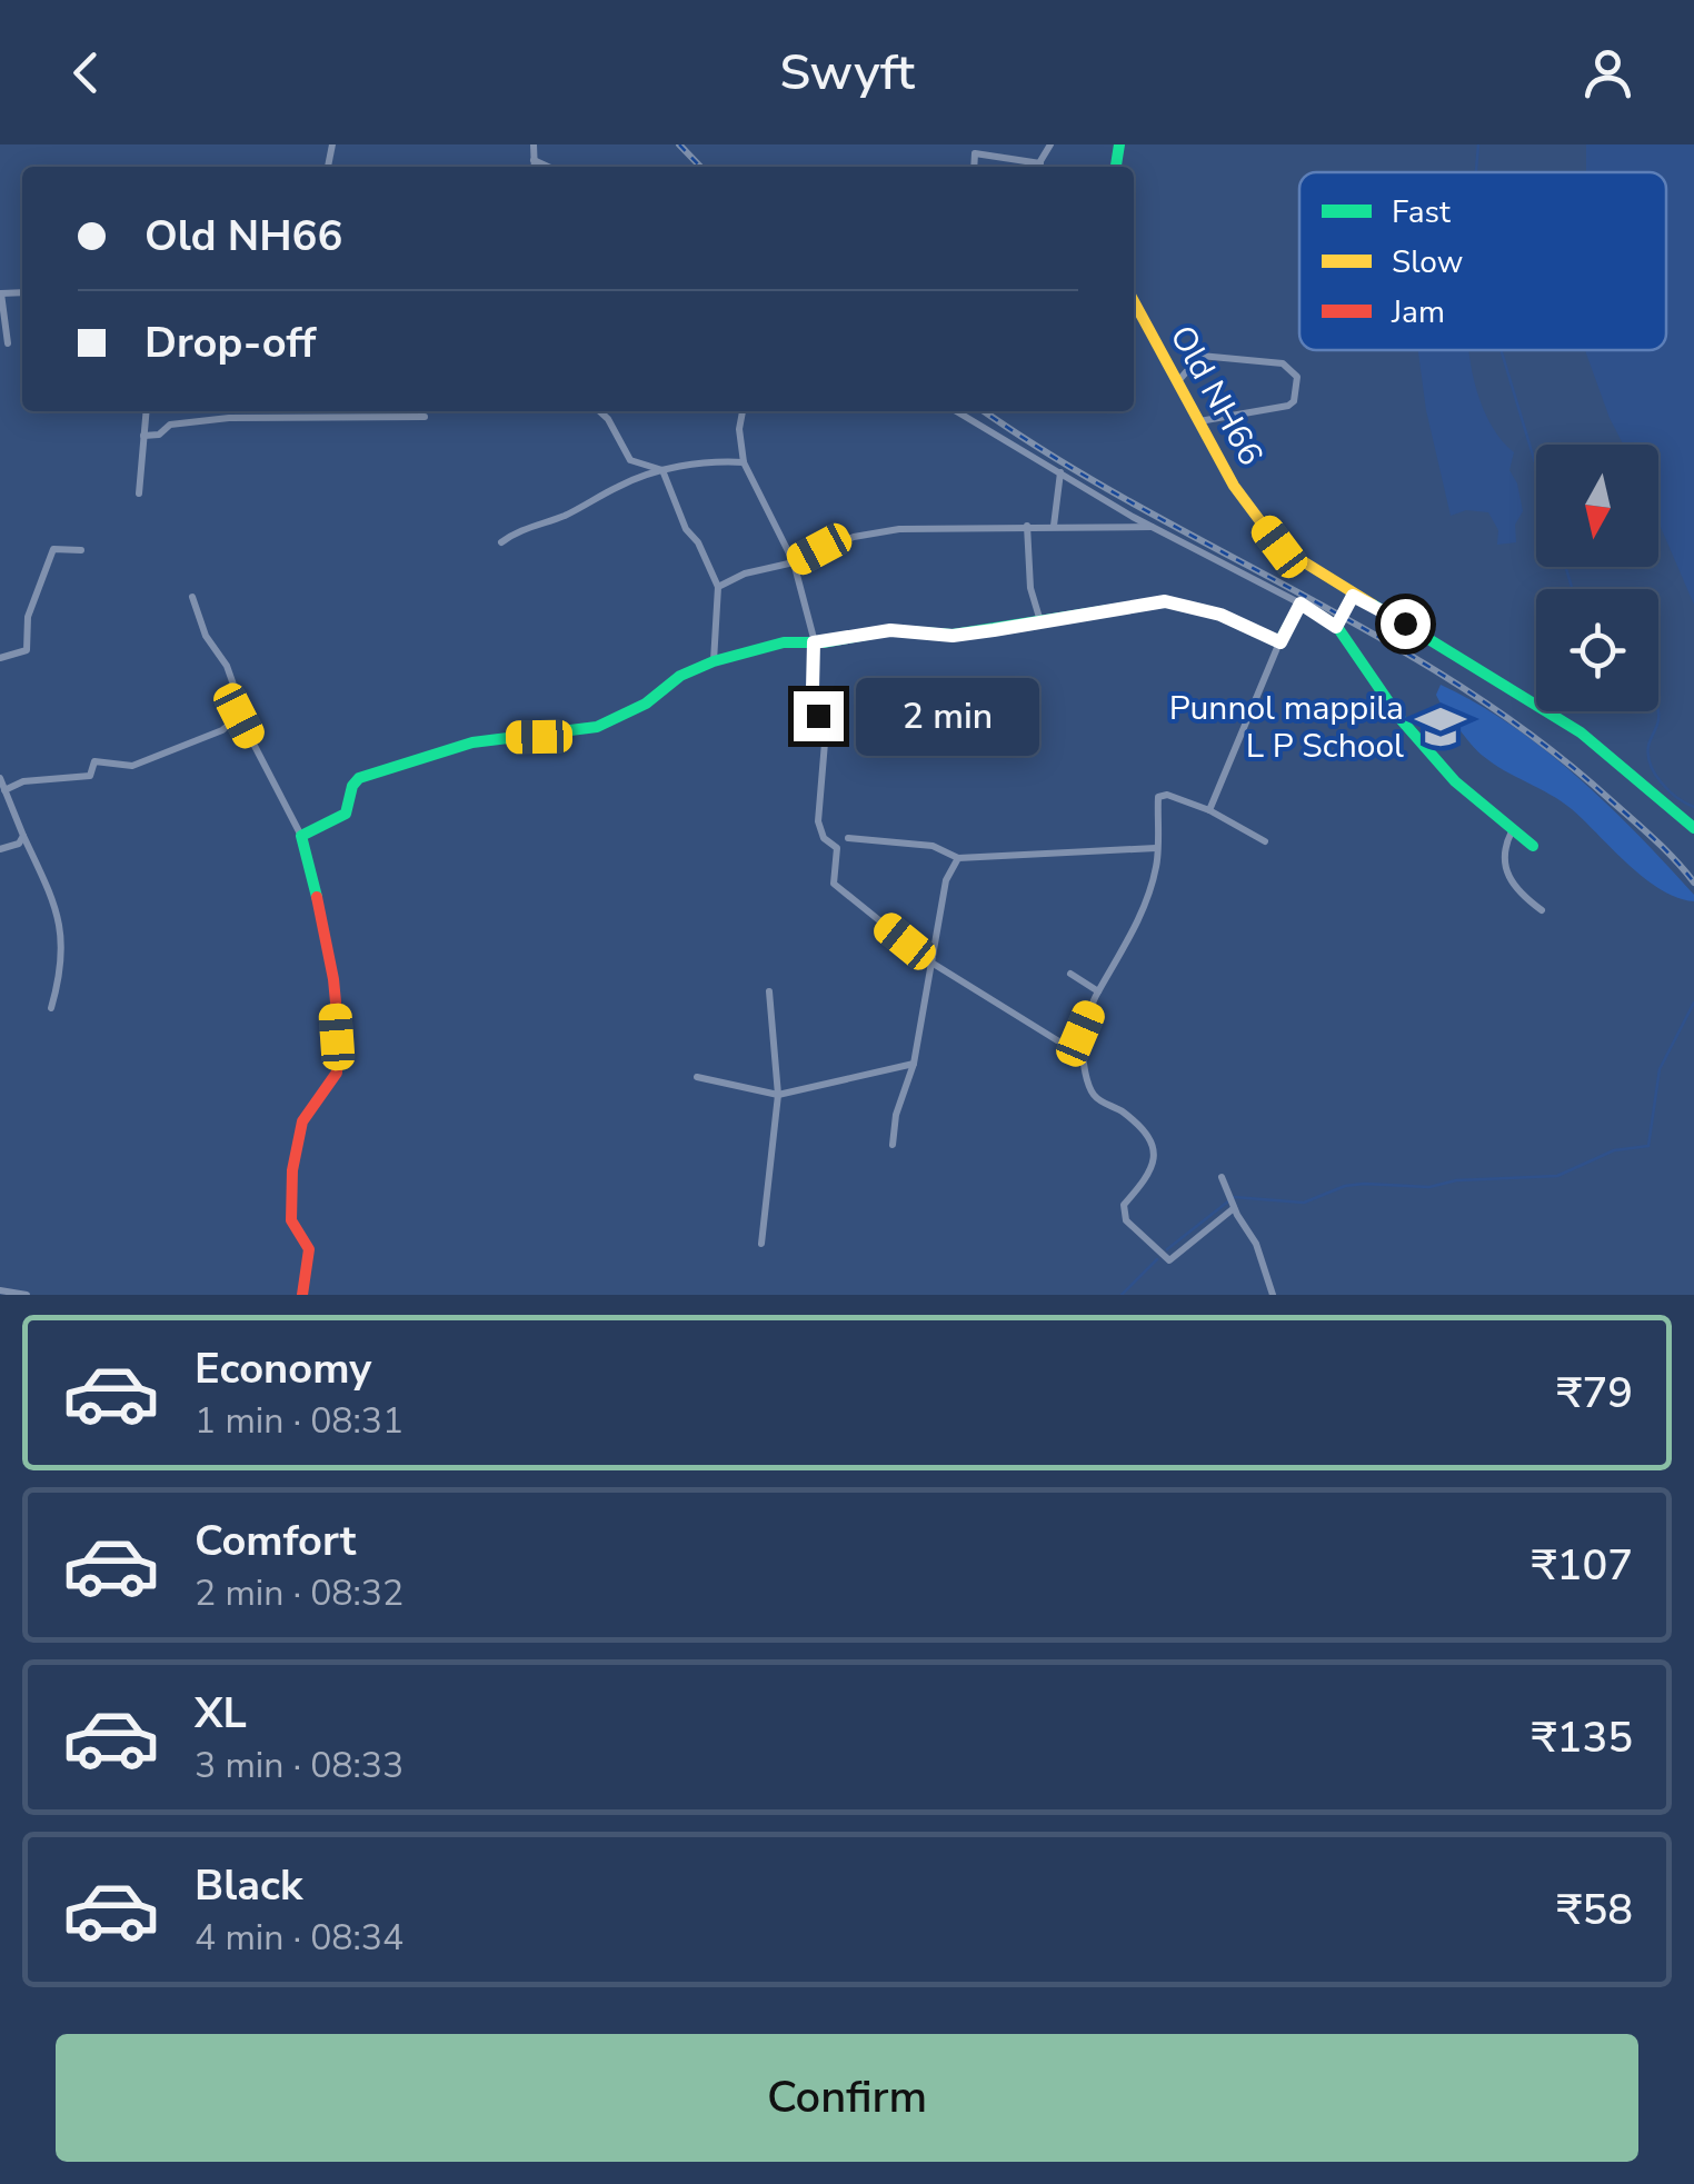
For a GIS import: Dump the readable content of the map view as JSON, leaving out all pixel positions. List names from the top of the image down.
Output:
{
  "streets": {
    "street": ["Old NH66"]
  },
  "places": {
    "school or university": ["Punnol mappila L P School"]
  },
  "legend": ["Fast", "Slow", "Jam"],
  "north": "bottom",
  "page": {
    "header": "Swyft",
    "banner": ["Old NH66", "Drop-off"],
    "bubble": "2 min",
    "list": [
      {
        "name": "Economy",
        "note": "1 min · 08:31",
        "value": "₹79"
      },
      {
        "name": "Comfort",
        "note": "2 min · 08:32",
        "value": "₹107"
      },
      {
        "name": "XL",
        "note": "3 min · 08:33",
        "value": "₹135"
      },
      {
        "name": "Black",
        "note": "4 min · 08:34",
        "value": "₹58"
      }
    ],
    "buttons": "Confirm"
  }
}
